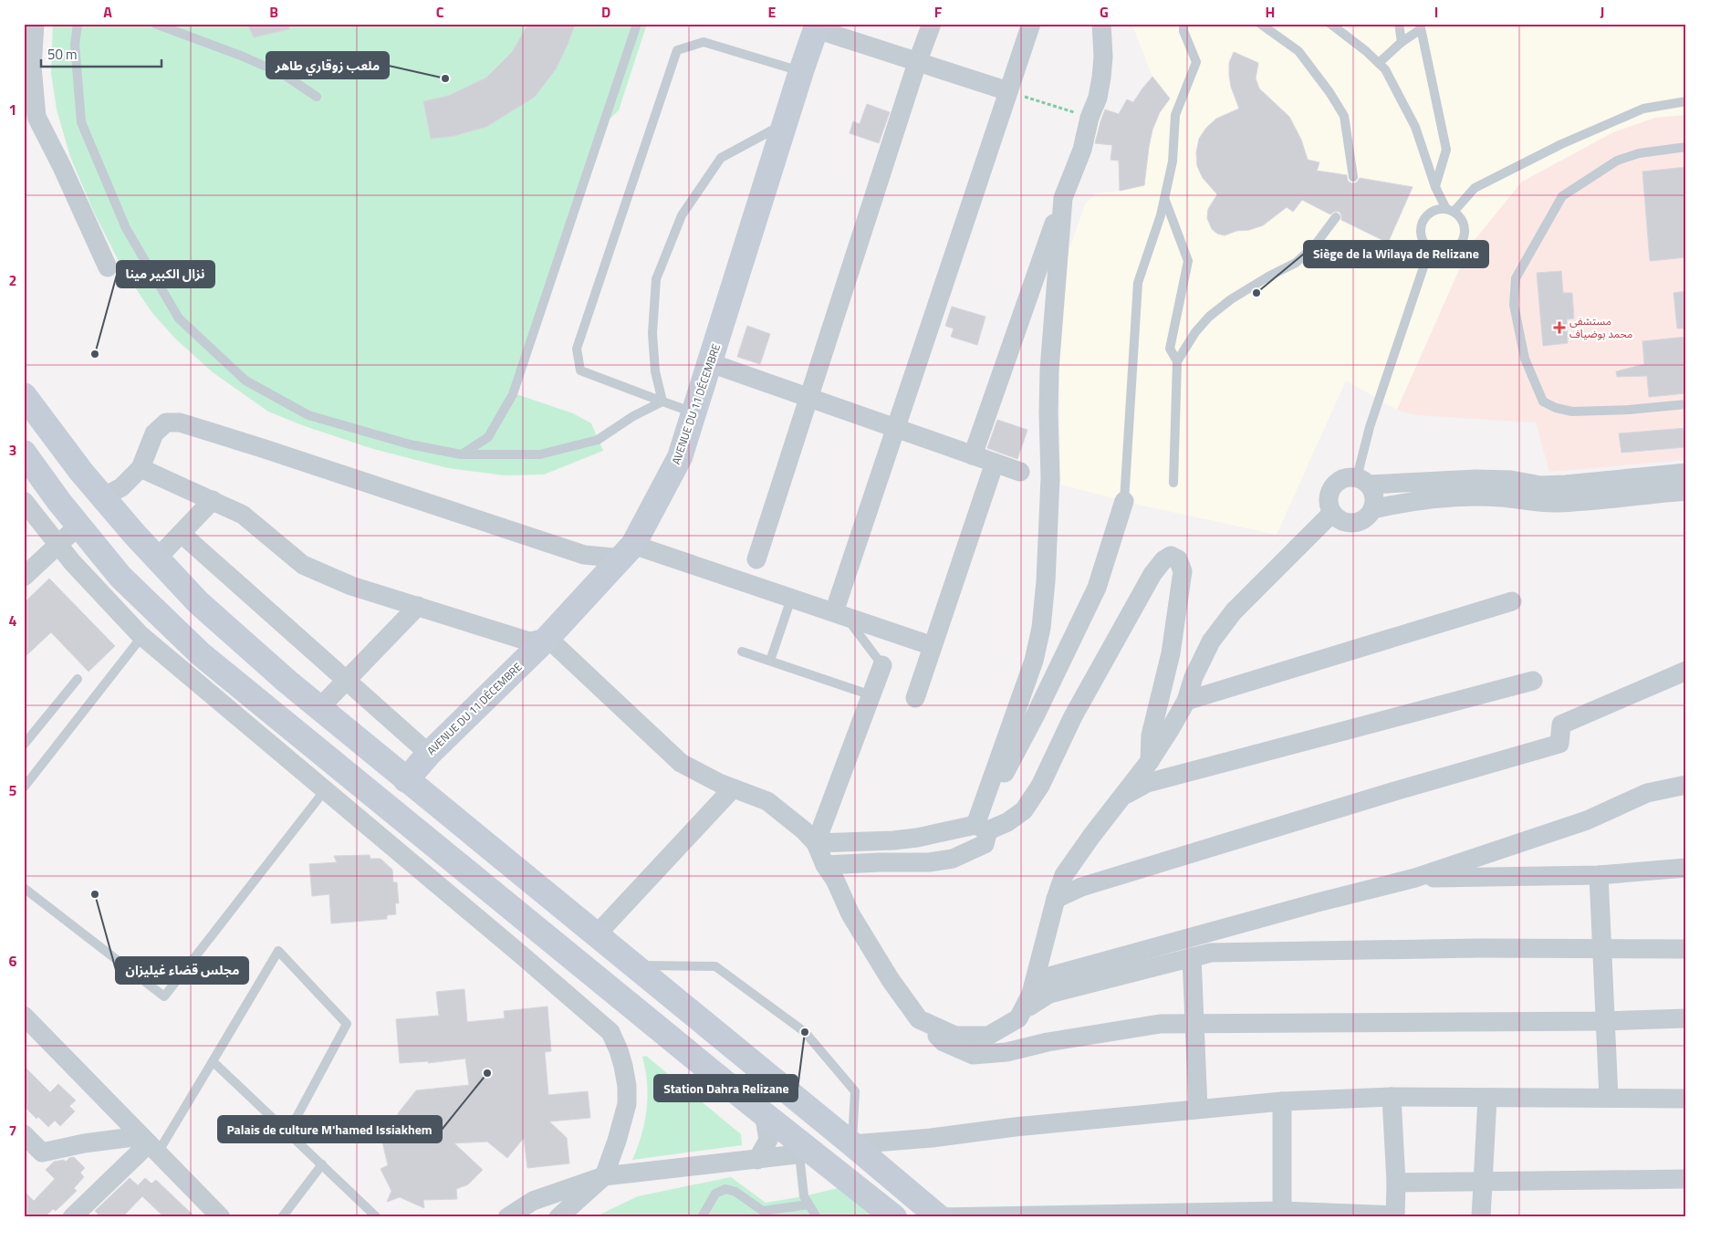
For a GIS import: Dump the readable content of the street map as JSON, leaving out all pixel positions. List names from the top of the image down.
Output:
{
  "streets": {
    "main road": ["AVENUE DU 11 DÉCEMBRE"]
  },
  "places": {
    "other": [
      "ملعب زوقاري طاهر",
      "Siège de la Wilaya de Relizane",
      "نزال الكبير مينا",
      "مجلس قضاء غيليزان",
      "Station Dahra Relizane",
      "Palais de culture M'hamed Issiakhem"
    ],
    "health": ["مستشفى محمد بوضياف"]
  },
  "scale_bar": "50 m",
  "grid": {
    "columns": [
      "A",
      "B",
      "C",
      "D",
      "E",
      "F",
      "G",
      "H",
      "I",
      "J"
    ],
    "rows": [
      "1",
      "2",
      "3",
      "4",
      "5",
      "6",
      "7"
    ]
  }
}
